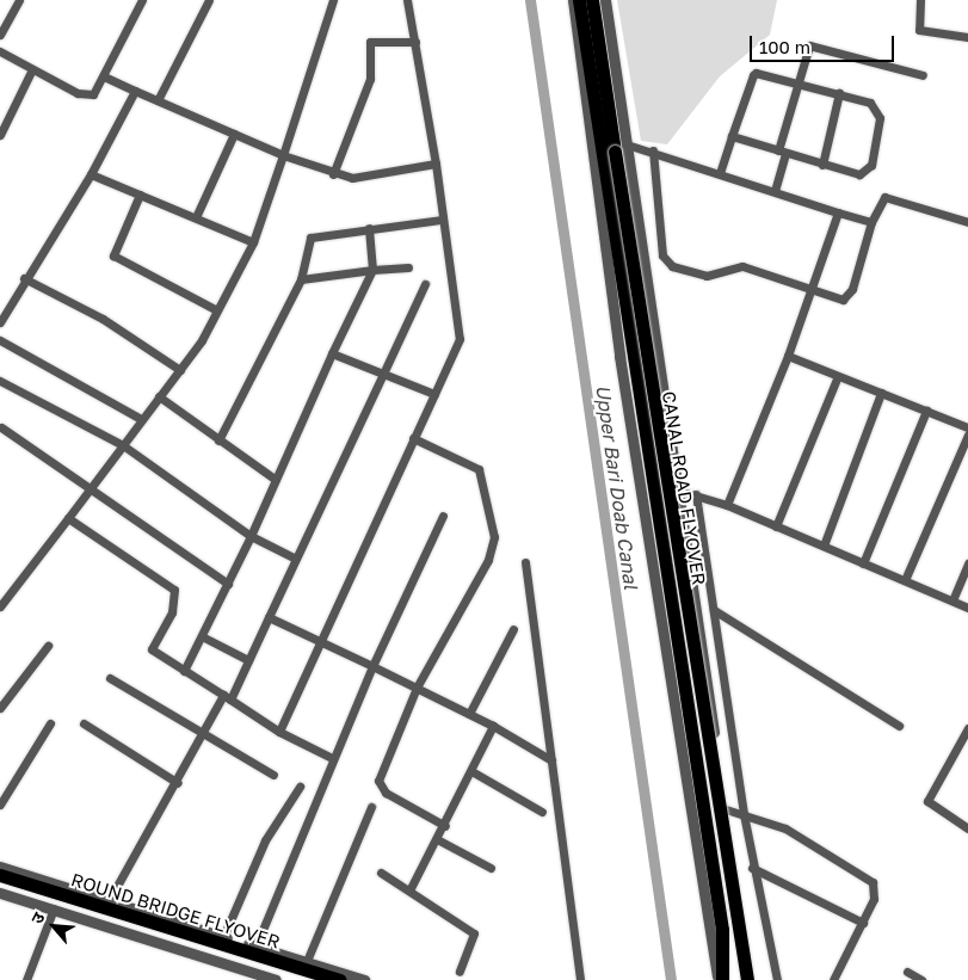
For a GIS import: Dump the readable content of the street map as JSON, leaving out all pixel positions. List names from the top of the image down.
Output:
{
  "streets": {
    "main road": ["CANAL ROAD FLYOVER", "ROUND BRIDGE FLYOVER"]
  },
  "water": ["Upper Bari Doab Canal"],
  "scale_bar": "100 m",
  "north": "top left"
}
